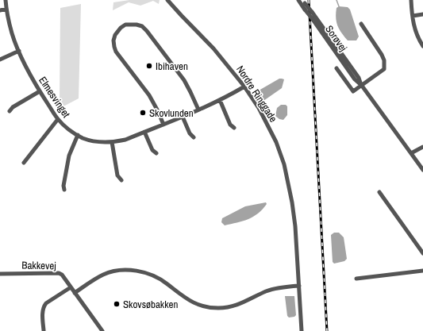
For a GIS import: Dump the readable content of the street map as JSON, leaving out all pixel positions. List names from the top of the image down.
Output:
{
  "streets": {
    "street": [
      "Sorøvej",
      "Nordre Ringgade",
      "Elmesvinget",
      "Bakkevej"
    ]
  },
  "crossings": [
    ["Nordre Ringgade", "Elmesvinget"]
  ],
  "places": ["Ibihaven", "Skovlunden", "Skovsøbakken"]
}
